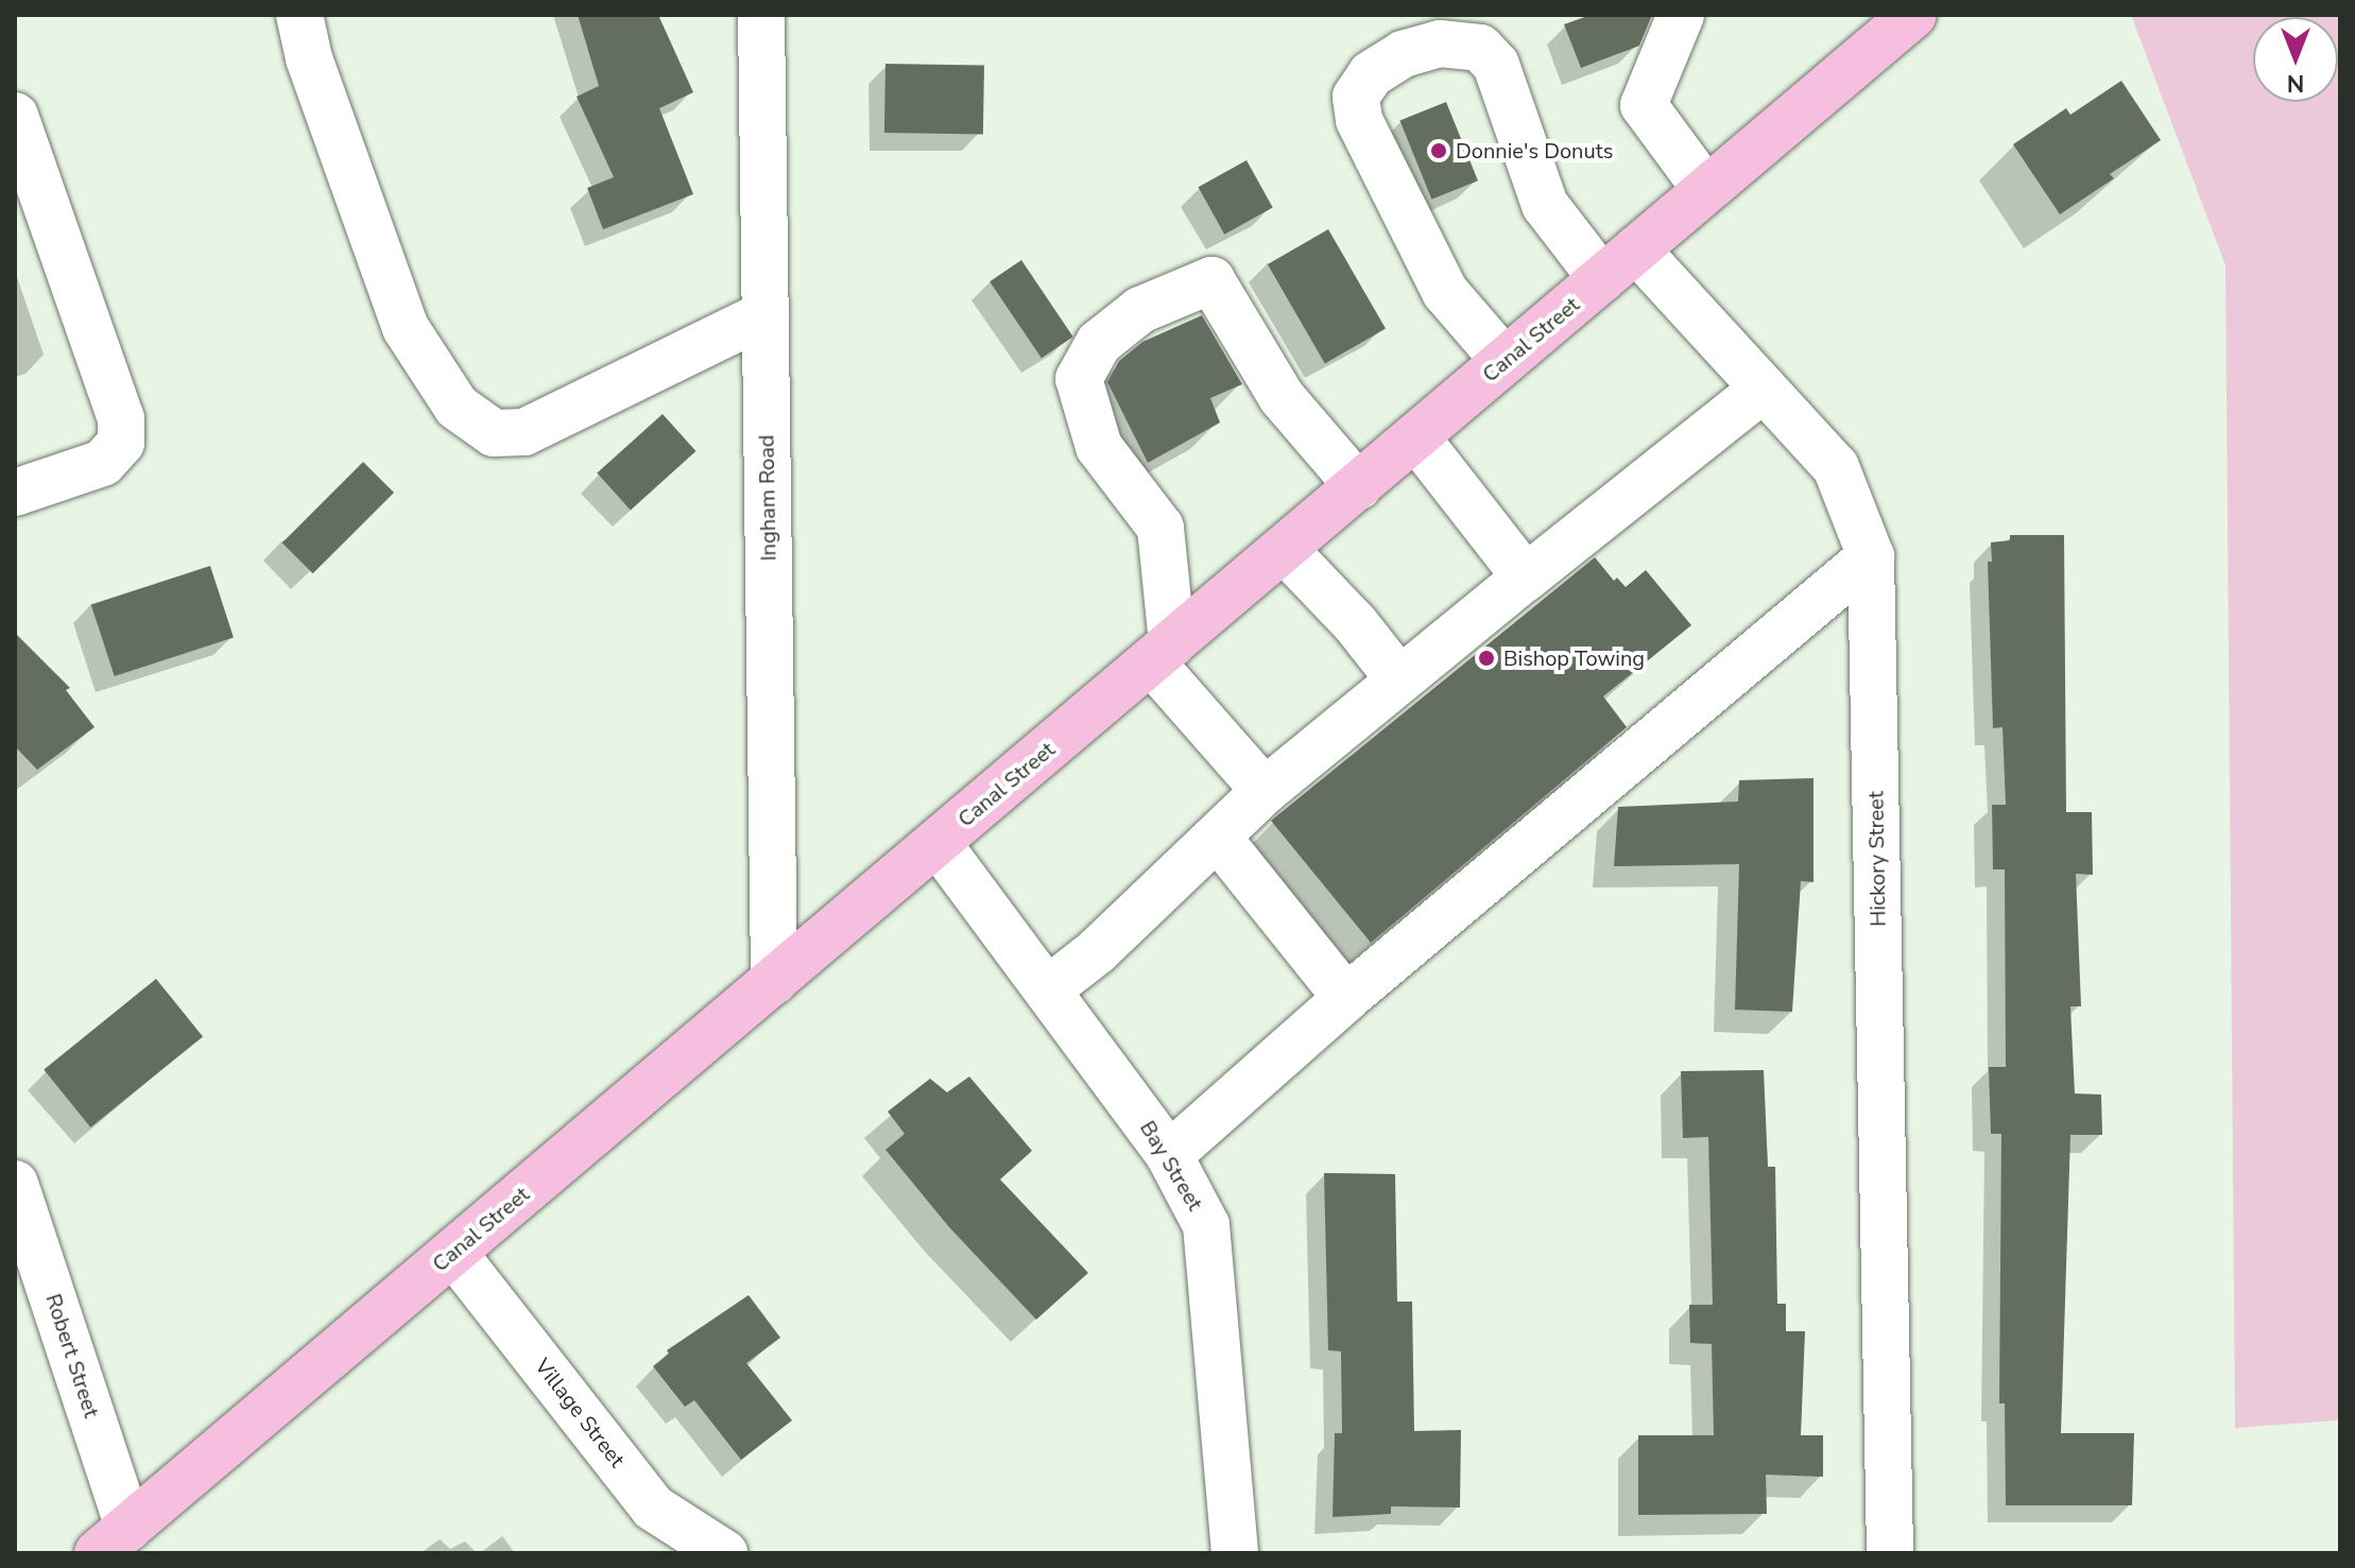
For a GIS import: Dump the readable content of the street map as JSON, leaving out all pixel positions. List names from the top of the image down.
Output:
{
  "streets": {
    "main road": ["Canal Street"],
    "street": [
      "Ingham Road",
      "Hickory Street",
      "Bay Street",
      "Robert Street",
      "Village Street"
    ]
  },
  "crossings": [
    ["Canal Street", "Ingham Road"],
    ["Canal Street", "Hickory Street"],
    ["Canal Street", "Bay Street"],
    ["Canal Street", "Robert Street"],
    ["Canal Street", "Village Street"]
  ],
  "places": ["Donnie's Donuts", "Bishop Towing"],
  "north": "bottom"
}
